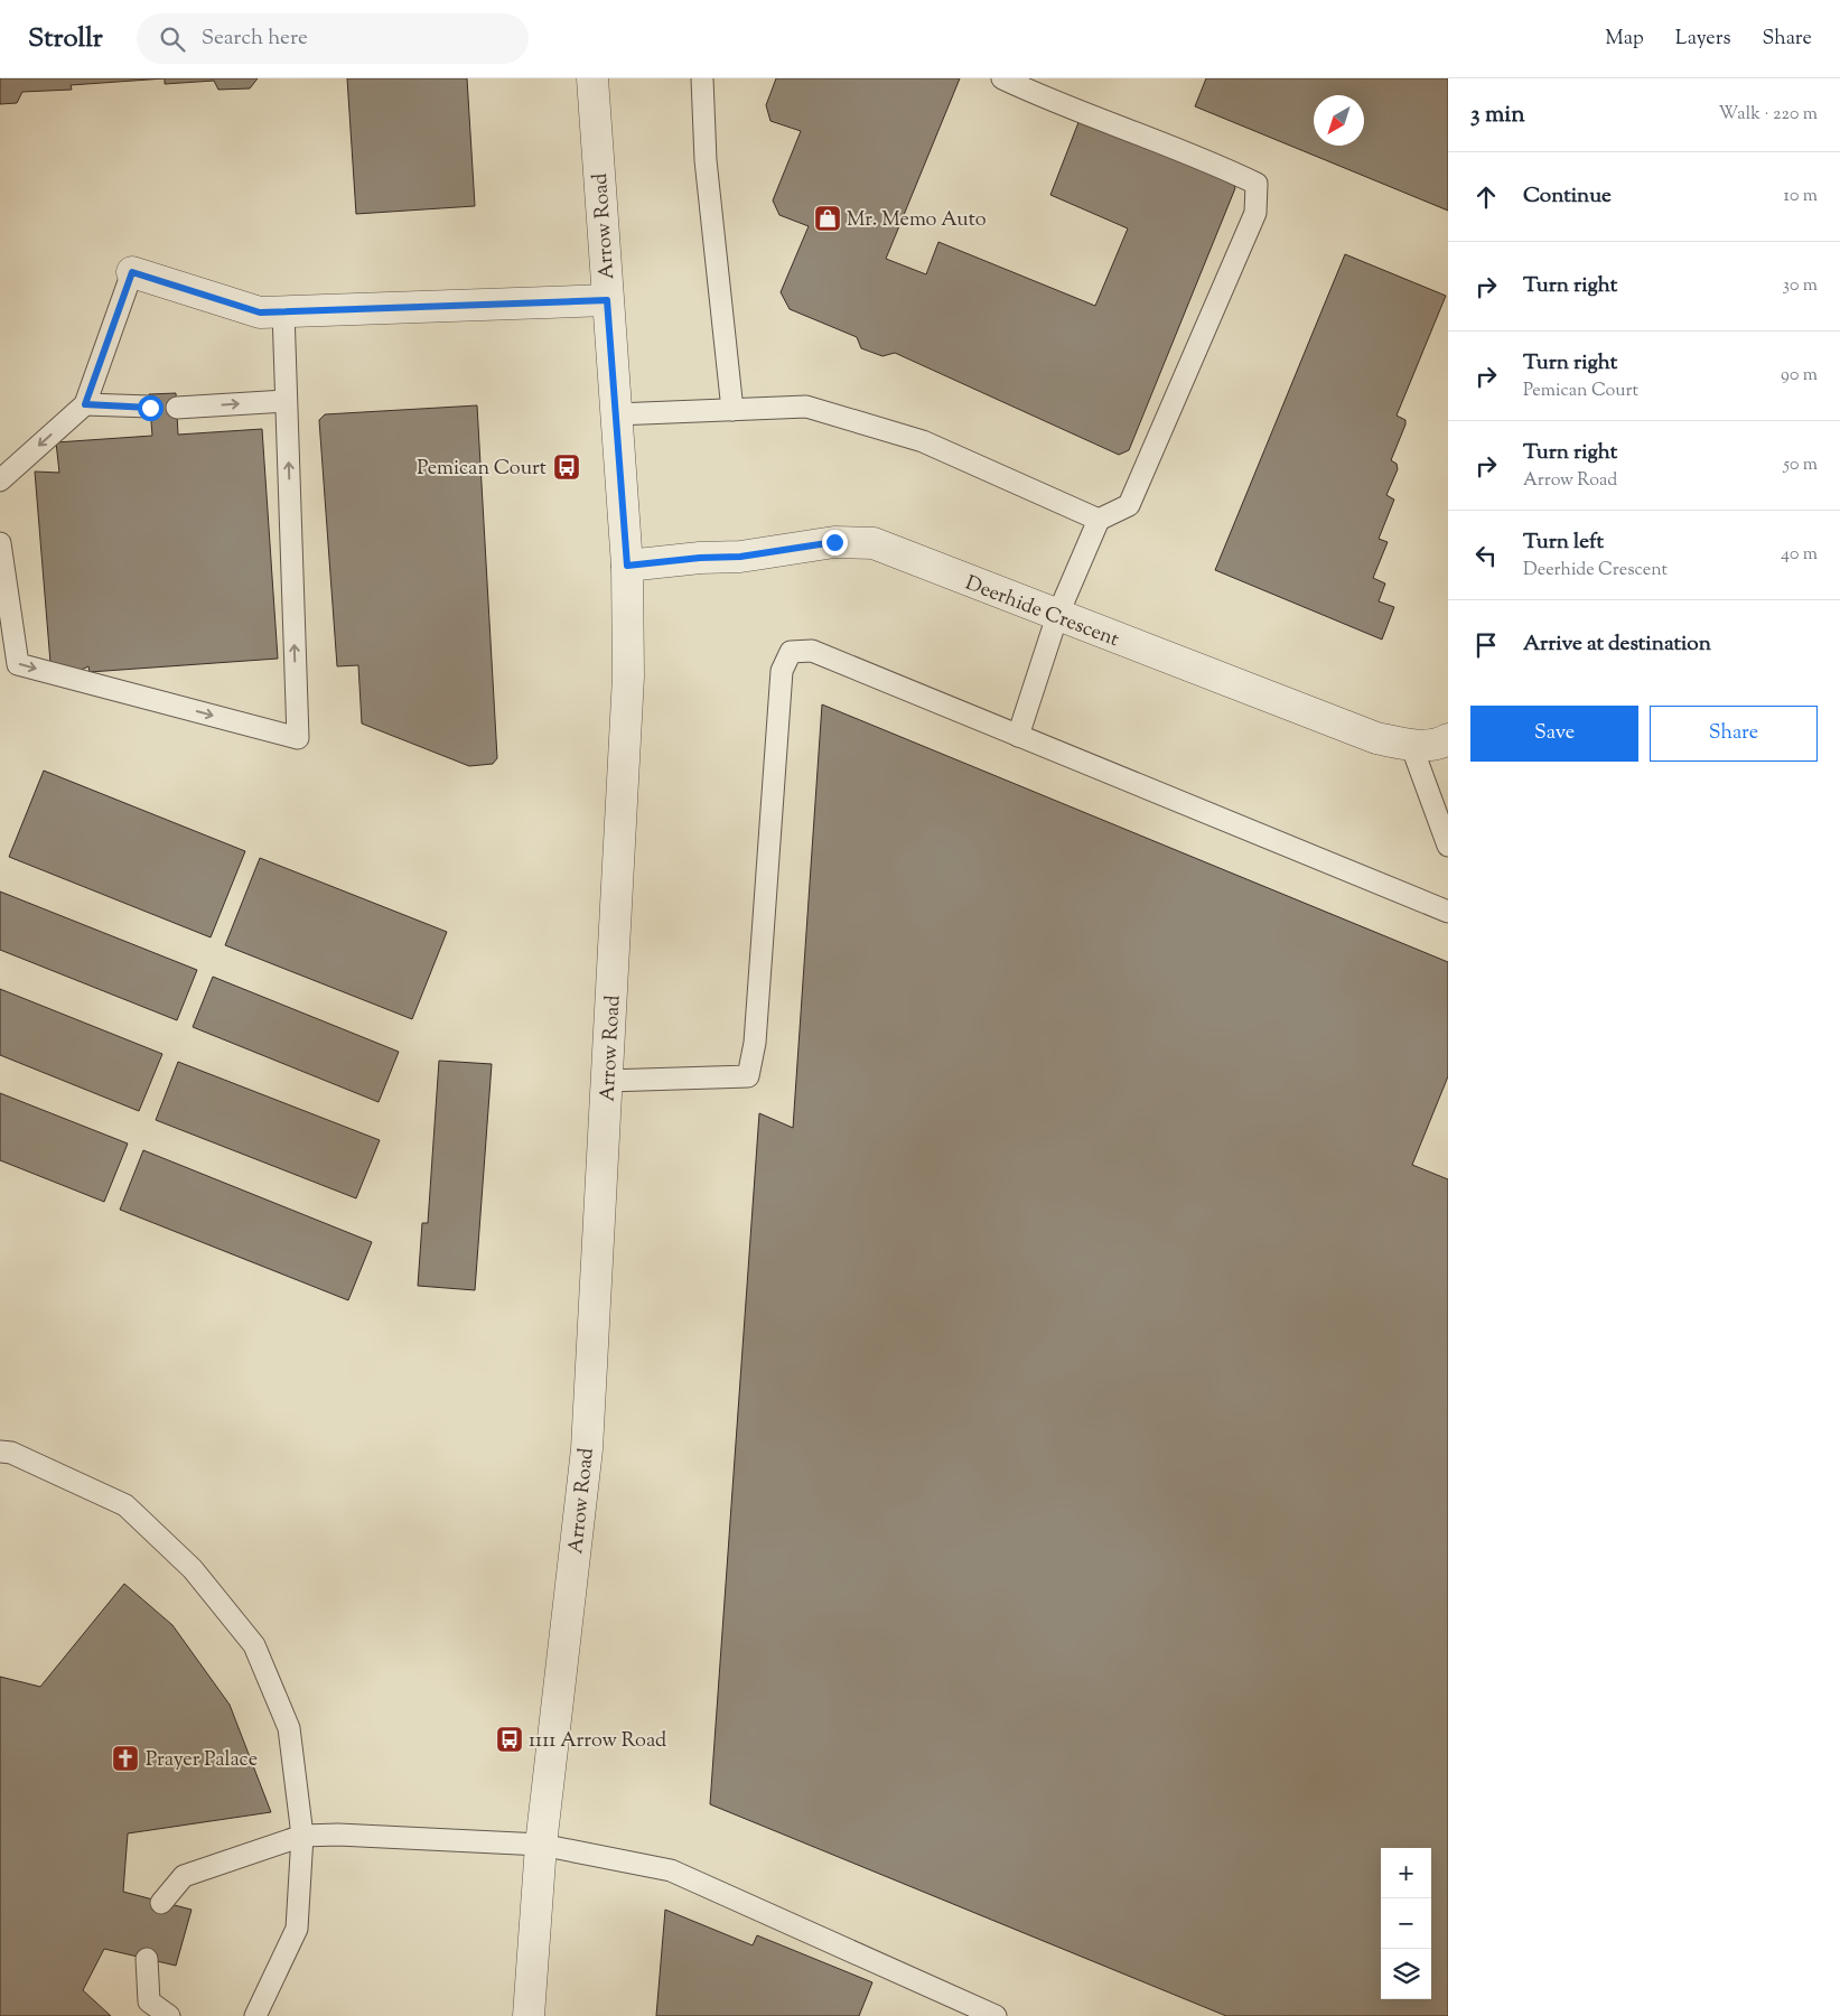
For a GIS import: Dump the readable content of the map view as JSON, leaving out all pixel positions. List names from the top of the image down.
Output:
{
  "streets": {
    "street": ["Arrow Road", "Deerhide Crescent"]
  },
  "crossings": [
    ["Arrow Road", "Deerhide Crescent"]
  ],
  "places": {
    "shop": ["Mr. Memo Auto"],
    "bus stop": ["Pemican Court", "1111 Arrow Road"],
    "church": ["Prayer Palace"]
  },
  "north": "bottom left",
  "page": {
    "header": "Strollr",
    "search": "Search here",
    "nav": ["Map", "Layers", "Share"],
    "heading": ["3 min", "Walk · 220 m"],
    "list": [
      ["Continue", "10 m"],
      ["Turn right", "30 m"],
      ["Turn right", "Pemican Court", "90 m"],
      ["Turn right", "Arrow Road", "50 m"],
      ["Turn left", "Deerhide Crescent", "40 m"],
      "Arrive at destination"
    ],
    "buttons": ["Save", "Share"],
    "map_buttons": ["+", "−"]
  }
}
